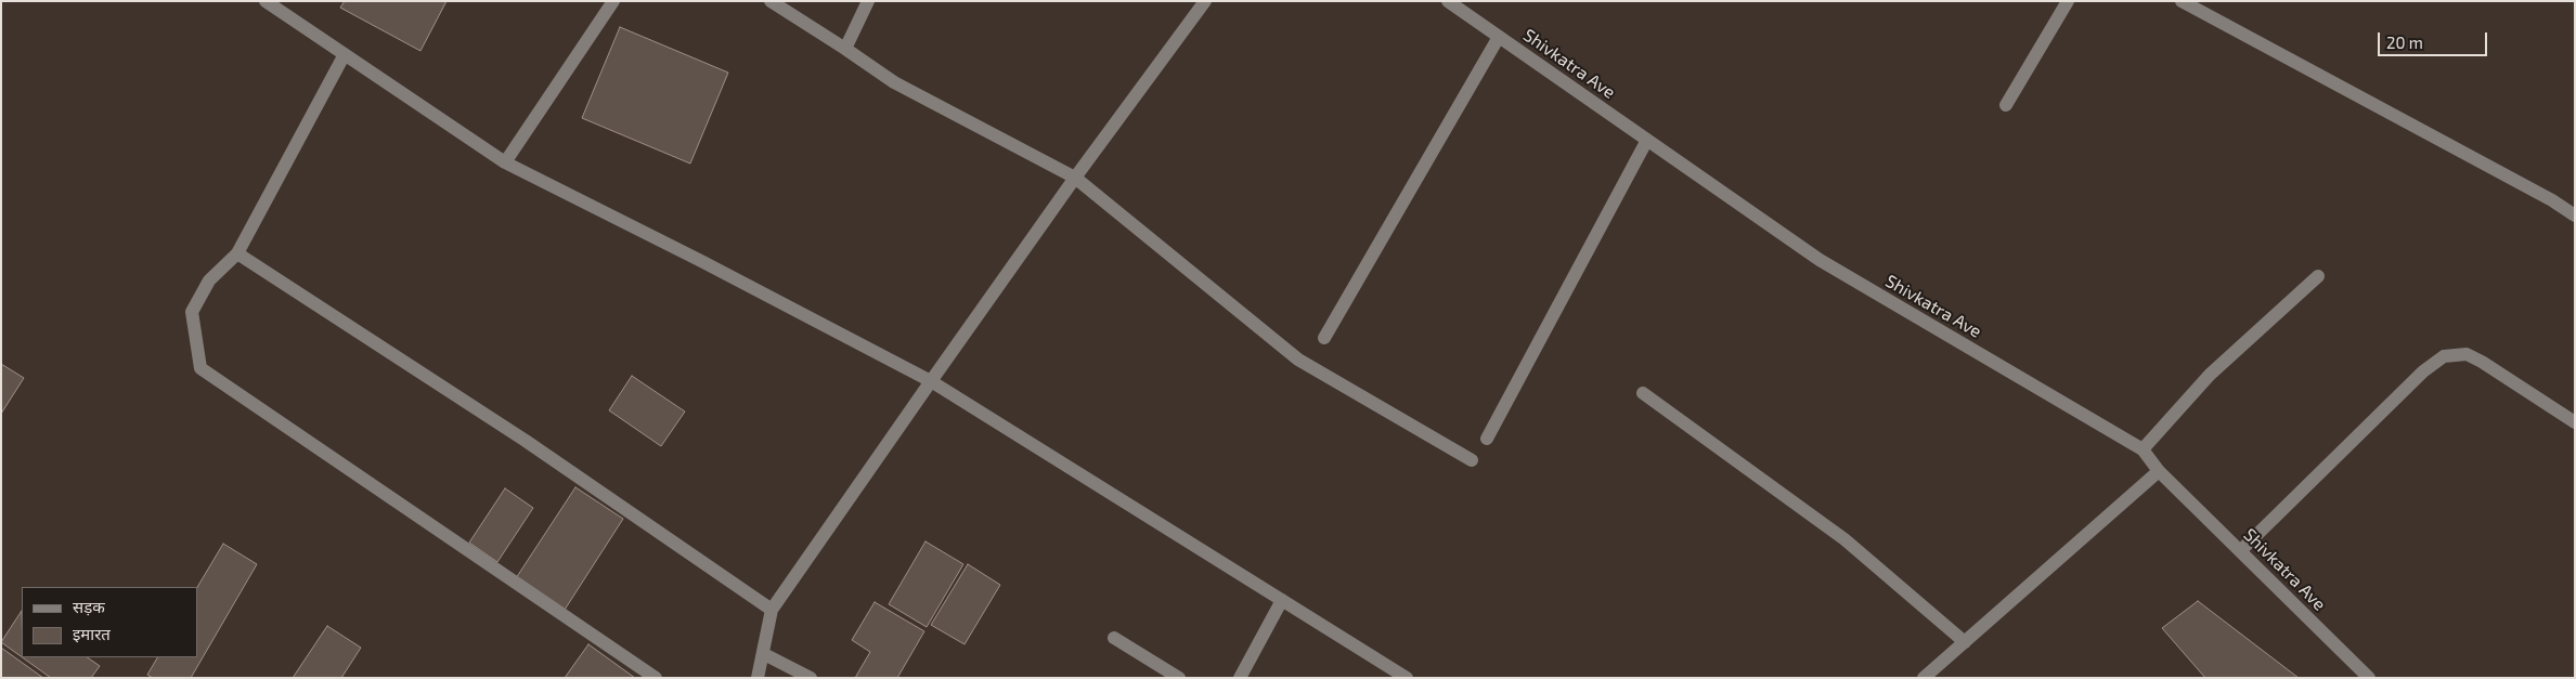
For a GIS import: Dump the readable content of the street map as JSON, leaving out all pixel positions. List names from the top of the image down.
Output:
{
  "streets": {
    "street": ["Shivkatra Ave"]
  },
  "legend": ["सड़क", "इमारत"],
  "scale_bar": "20 m"
}
